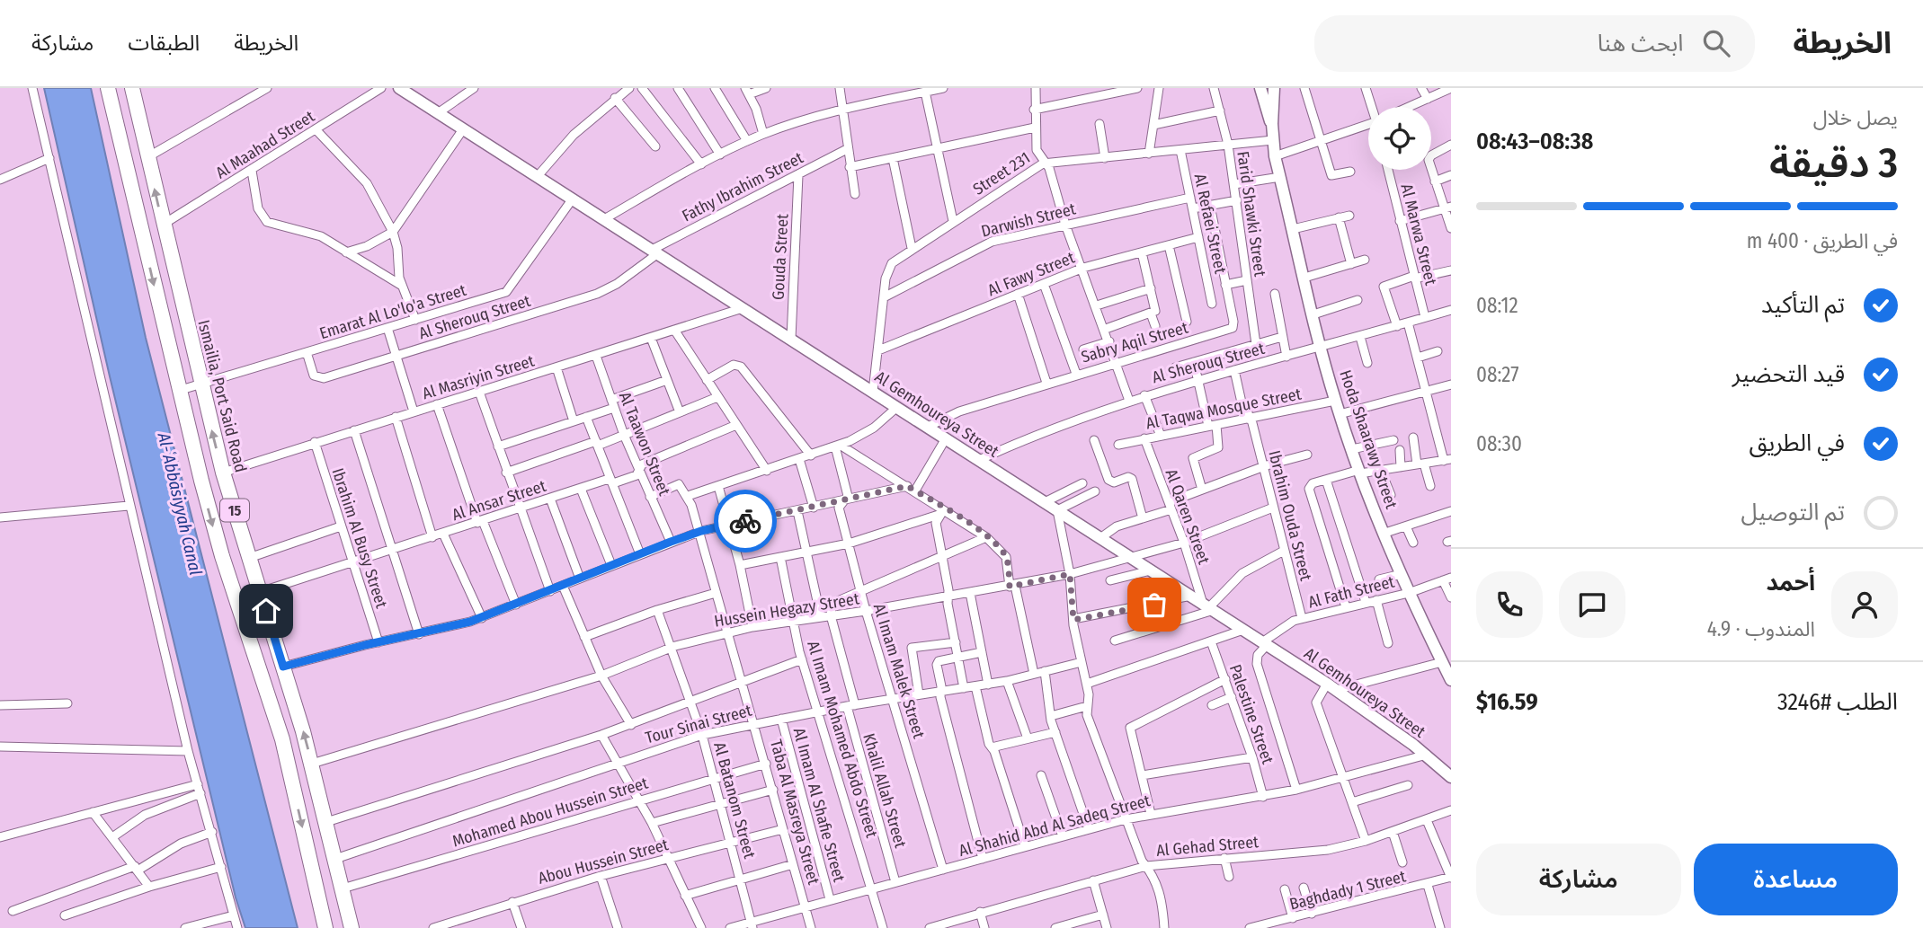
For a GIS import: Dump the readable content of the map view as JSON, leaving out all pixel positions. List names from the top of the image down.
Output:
{
  "streets": {
    "highway": ["Ismailia, Port Said Road", "15"],
    "main road": ["Al Gemhoureya Street", "Hoda Shaarawy Street"],
    "street": [
      "Al Maahad Street",
      "Street 231",
      "Fathy Ibrahim Street",
      "Farid Shawki Street",
      "Darwish Street",
      "Al Refaei Street",
      "Al Marwa Street",
      "Gouda Street",
      "Al Fawy Street",
      "Emarat Al Lo'lo'a Street",
      "Al Sherouq Street",
      "Sabry Aqil Street",
      "Al Masriyin Street",
      "Al Taqwa Mosque Street",
      "Al Taawon Street",
      "Al Ansar Street",
      "Ibrahim Ouda Street",
      "Al Qaren Street",
      "Ibrahim Al Busy Street",
      "Al Fath Street",
      "Hussein Hegazy Street",
      "Al Imam Malek Street",
      "Palestine Street",
      "Tour Sinai Street",
      "Al Imam Mohamed Abdo Street",
      "Khalil Allah Street",
      "Al Batanom Street",
      "Al Imam Al Shafie Street",
      "Mohamed Abou Hussein Street",
      "Taba Al Masreya Street",
      "Al Shahid Abd Al Sadeq Street",
      "Al Gehad Street",
      "Abou Hussein Street",
      "Baghdady 1 Street"
    ]
  },
  "crossings": [
    ["Al Maahad Street", "Ismailia, Port Said Road"],
    ["Street 231", "Farid Shawki Street"],
    ["Street 231", "Darwish Street"],
    ["Street 231", "Al Refaei Street"],
    ["Street 231", "Al Fawy Street"],
    ["Street 231", "Al Gemhoureya Street"],
    ["Street 231", "Hoda Shaarawy Street"],
    ["Fathy Ibrahim Street", "Gouda Street"],
    ["Fathy Ibrahim Street", "Al Sherouq Street"],
    ["Fathy Ibrahim Street", "Al Gemhoureya Street"],
    ["Farid Shawki Street", "Hoda Shaarawy Street"],
    ["Darwish Street", "Al Refaei Street"],
    ["Al Refaei Street", "Al Fawy Street"],
    ["Al Marwa Street", "Al Sherouq Street"],
    ["Gouda Street", "Al Gemhoureya Street"],
    ["Emarat Al Lo'lo'a Street", "Al Sherouq Street"],
    ["Emarat Al Lo'lo'a Street", "Ismailia, Port Said Road"],
    ["Emarat Al Lo'lo'a Street", "Al Gemhoureya Street"],
    ["Al Sherouq Street", "Al Gemhoureya Street"],
    ["Al Sherouq Street", "Hoda Shaarawy Street"],
    ["Al Sherouq Street", "Ibrahim Ouda Street"],
    ["Sabry Aqil Street", "Al Gemhoureya Street"],
    ["Al Masriyin Street", "Ismailia, Port Said Road"],
    ["Al Masriyin Street", "Al Gemhoureya Street"],
    ["Al Masriyin Street", "Al Taawon Street"],
    ["Al Masriyin Street", "Ibrahim Al Busy Street"],
    ["Ismailia, Port Said Road", "Al Ansar Street"],
    ["Ismailia, Port Said Road", "Hussein Hegazy Street"],
    ["Ismailia, Port Said Road", "Tour Sinai Street"],
    ["Ismailia, Port Said Road", "Mohamed Abou Hussein Street"],
    ["Al Taqwa Mosque Street", "Hoda Shaarawy Street"],
    ["Al Taqwa Mosque Street", "Ibrahim Ouda Street"],
    ["Al Taqwa Mosque Street", "Al Qaren Street"],
    ["Al Gemhoureya Street", "Al Qaren Street"],
    ["Al Gemhoureya Street", "Al Fath Street"],
    ["Al Gemhoureya Street", "Hussein Hegazy Street"],
    ["Al Gemhoureya Street", "Al Shahid Abd Al Sadeq Street"],
    ["Hoda Shaarawy Street", "Al Fath Street"],
    ["Al Taawon Street", "Al Ansar Street"],
    ["Al Ansar Street", "Ibrahim Al Busy Street"],
    ["Ibrahim Ouda Street", "Al Fath Street"],
    ["Ibrahim Ouda Street", "Hussein Hegazy Street"],
    ["Al Qaren Street", "Hussein Hegazy Street"],
    ["Hussein Hegazy Street", "Al Imam Malek Street"],
    ["Hussein Hegazy Street", "Al Imam Mohamed Abdo Street"],
    ["Hussein Hegazy Street", "Khalil Allah Street"],
    ["Hussein Hegazy Street", "Al Batanom Street"],
    ["Hussein Hegazy Street", "Taba Al Masreya Street"],
    ["Al Imam Malek Street", "Tour Sinai Street"],
    ["Al Imam Malek Street", "Al Shahid Abd Al Sadeq Street"],
    ["Palestine Street", "Al Shahid Abd Al Sadeq Street"],
    ["Tour Sinai Street", "Al Imam Mohamed Abdo Street"],
    ["Tour Sinai Street", "Khalil Allah Street"],
    ["Tour Sinai Street", "Al Batanom Street"],
    ["Tour Sinai Street", "Al Imam Al Shafie Street"],
    ["Tour Sinai Street", "Taba Al Masreya Street"],
    ["Al Imam Mohamed Abdo Street", "Al Shahid Abd Al Sadeq Street"],
    ["Khalil Allah Street", "Al Shahid Abd Al Sadeq Street"],
    ["Al Batanom Street", "Mohamed Abou Hussein Street"],
    ["Al Batanom Street", "Al Shahid Abd Al Sadeq Street"],
    ["Al Batanom Street", "Abou Hussein Street"],
    ["Al Imam Al Shafie Street", "Al Shahid Abd Al Sadeq Street"],
    ["Mohamed Abou Hussein Street", "Taba Al Masreya Street"],
    ["Taba Al Masreya Street", "Al Shahid Abd Al Sadeq Street"],
    ["Taba Al Masreya Street", "Abou Hussein Street"]
  ],
  "water": ["Al-ʿAbbāsiyyah Canal"],
  "page": {
    "header": "الخريطة",
    "search": "ابحث هنا",
    "nav": ["الخريطة", "الطبقات", "مشاركة"],
    "heading": ["3 دقيقة", "يصل خلال", "08:38–08:43"],
    "panel": [
      "أحمد",
      "المندوب · 4.9",
      "الطلب #3246",
      "$16.59"
    ],
    "bar": "في الطريق · 400 m",
    "list": [
      ["تم التأكيد", "08:12"],
      ["قيد التحضير", "08:27"],
      ["في الطريق", "08:30"],
      "تم التوصيل"
    ],
    "buttons": ["مساعدة", "مشاركة"]
  }
}
